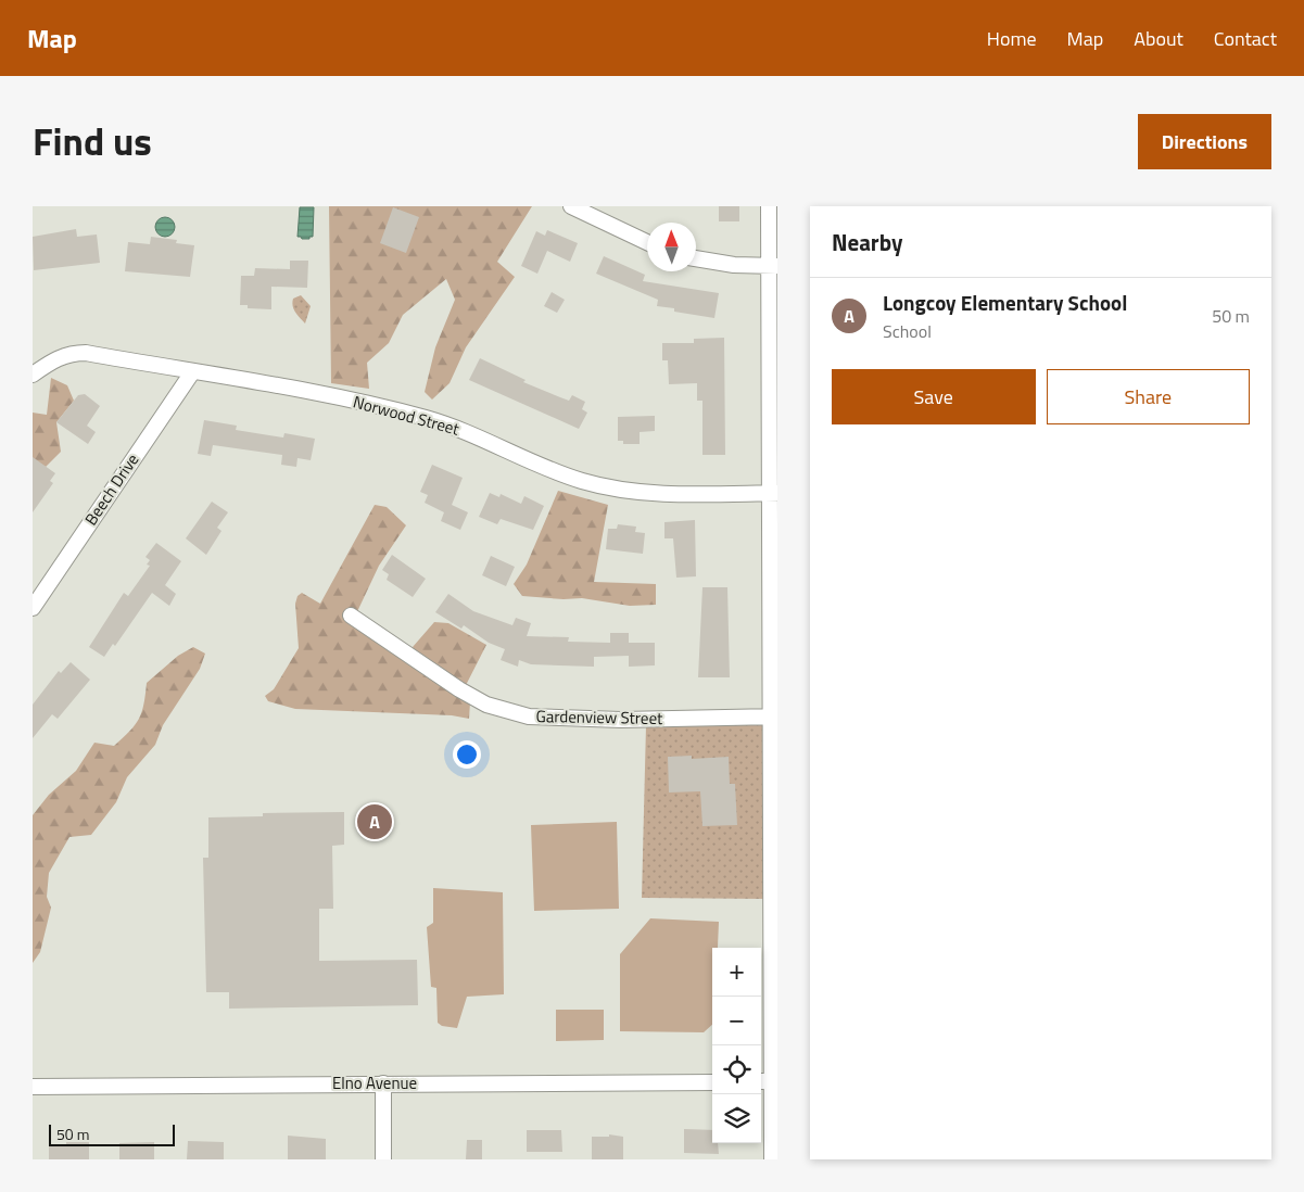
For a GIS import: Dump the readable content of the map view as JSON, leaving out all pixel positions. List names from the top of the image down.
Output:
{
  "streets": {
    "street": [
      "Norwood Street",
      "Beech Drive",
      "Gardenview Street",
      "Elno Avenue"
    ]
  },
  "crossings": [
    ["Norwood Street", "Beech Drive"]
  ],
  "scale_bar": "50 m",
  "north": "top",
  "page": {
    "header": "Map",
    "nav": [
      "Home",
      "Map",
      "About",
      "Contact"
    ],
    "title": "Find us",
    "buttons": [
      "Directions",
      ["Save", "Share"]
    ],
    "heading": "Nearby",
    "list": [
      {
        "mark": "A",
        "name": "Longcoy Elementary School",
        "note": "School",
        "value": "50 m"
      }
    ],
    "pins": "A",
    "map_buttons": ["+", "−"],
    "scale": "50 m"
  }
}
